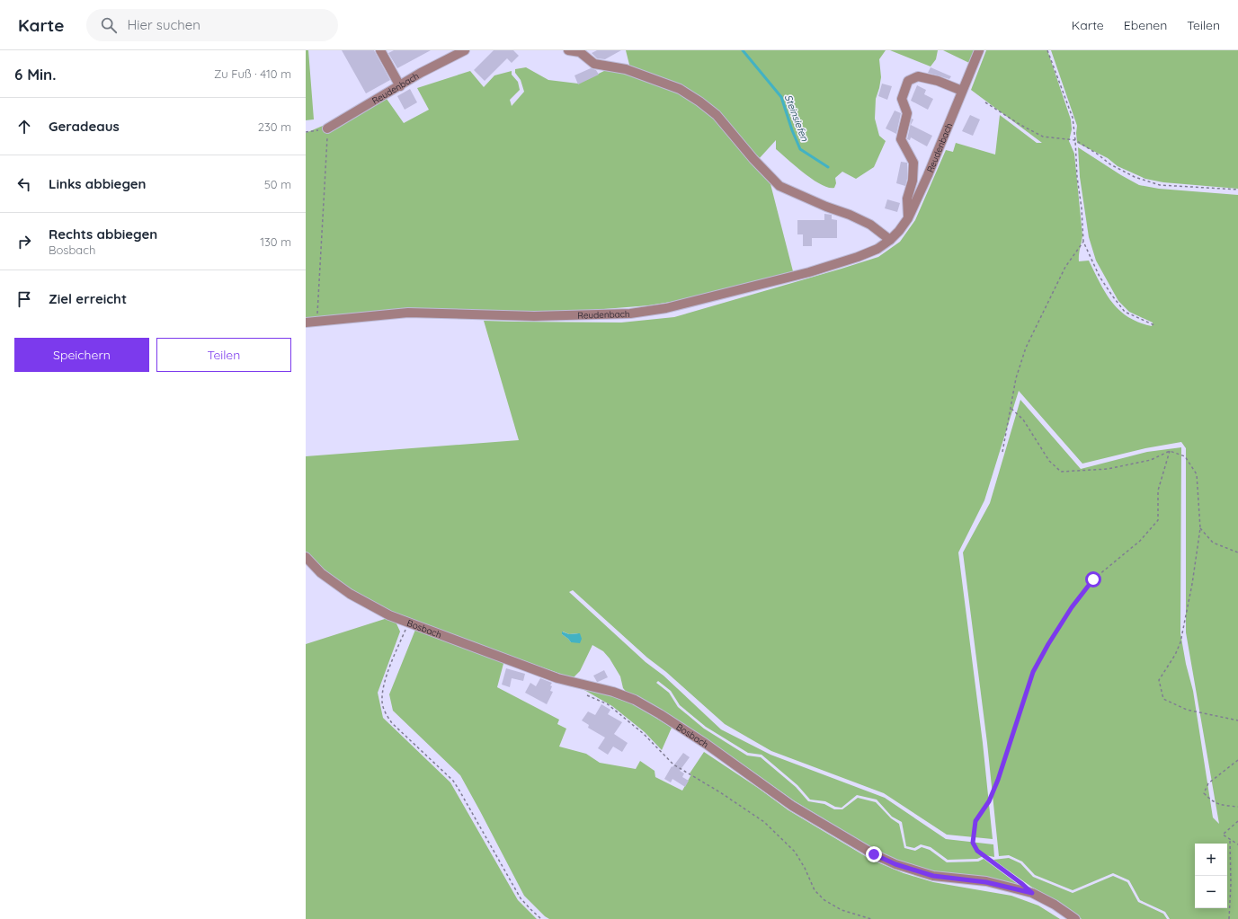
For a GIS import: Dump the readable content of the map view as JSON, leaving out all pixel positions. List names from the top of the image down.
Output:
{
  "streets": {
    "street": ["Reudenbach", "Bosbach"]
  },
  "water": ["Steinsiefen"],
  "page": {
    "header": "Karte",
    "search": "Hier suchen",
    "nav": ["Karte", "Ebenen", "Teilen"],
    "heading": ["6 Min.", "Zu Fuß · 410 m"],
    "list": [
      ["Geradeaus", "230 m"],
      ["Links abbiegen", "50 m"],
      ["Rechts abbiegen", "Bosbach", "130 m"],
      "Ziel erreicht"
    ],
    "buttons": ["Speichern", "Teilen"],
    "map_buttons": ["+", "−"]
  }
}
